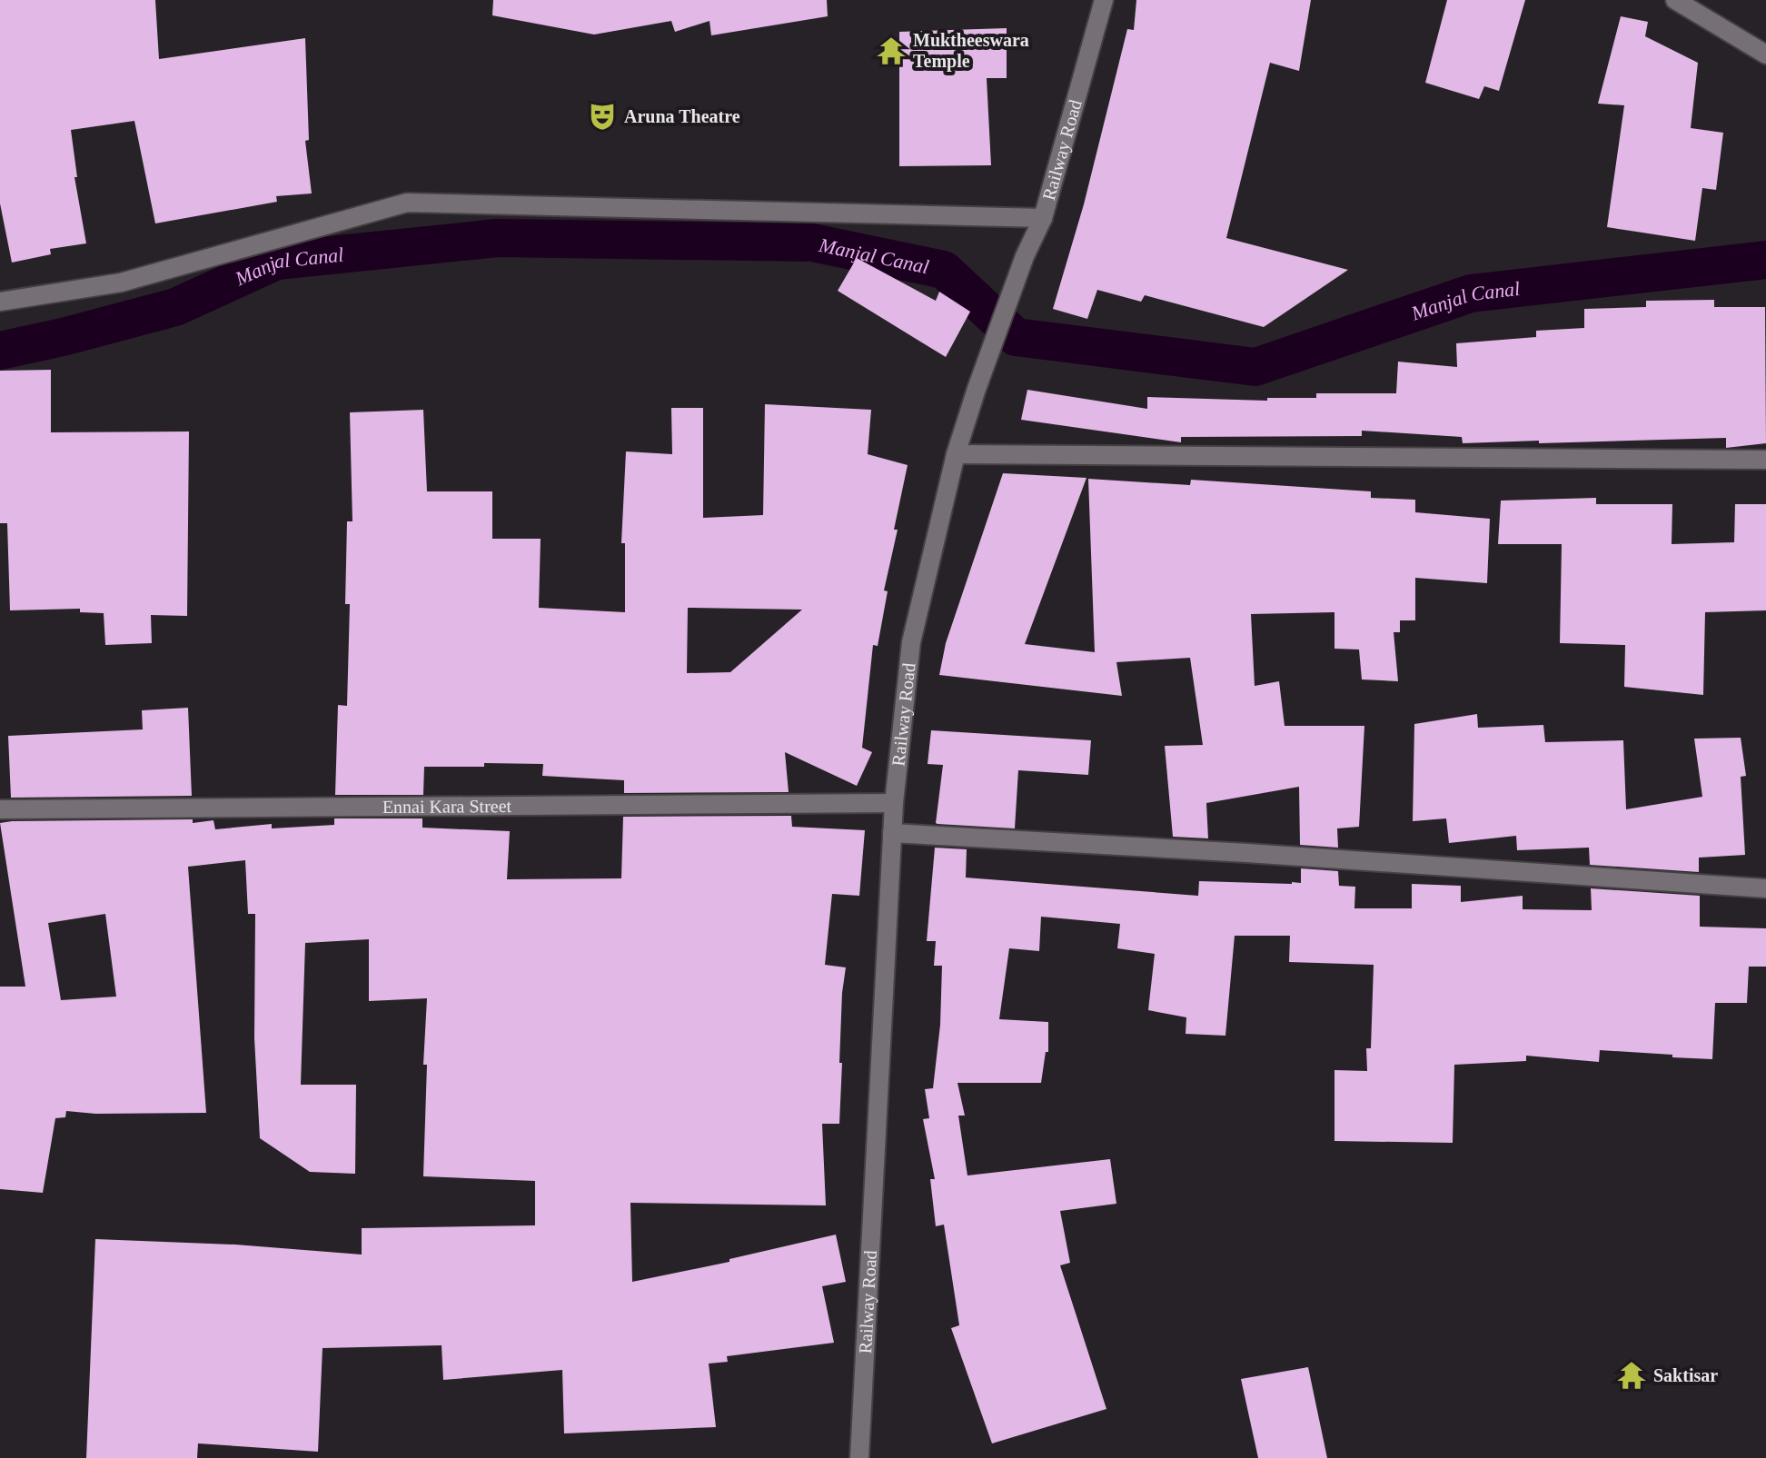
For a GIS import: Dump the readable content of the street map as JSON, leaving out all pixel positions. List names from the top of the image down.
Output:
{
  "streets": {
    "street": ["Railway Road", "Ennai Kara Street"]
  },
  "crossings": [
    ["Railway Road", "Ennai Kara Street"]
  ],
  "water": ["Manjal Canal"],
  "places": {
    "temple": ["Muktheeswara Temple", "Saktisar"],
    "theatre": ["Aruna Theatre"]
  }
}
